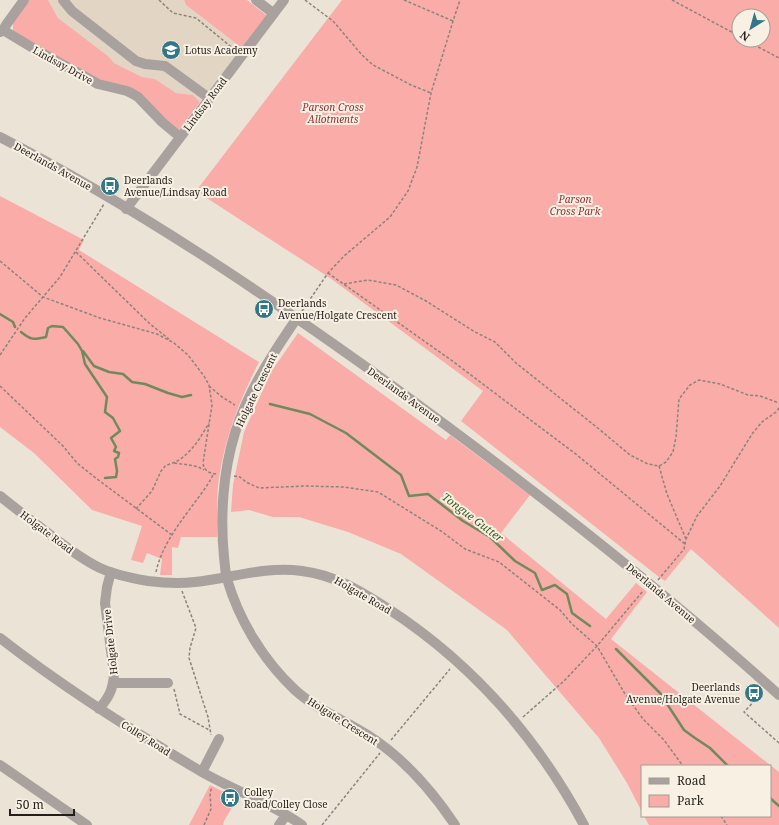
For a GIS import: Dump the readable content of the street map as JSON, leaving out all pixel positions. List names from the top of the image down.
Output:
{
  "streets": {
    "street": [
      "Lindsay Drive",
      "Lindsay Road",
      "Deerlands Avenue",
      "Holgate Crescent",
      "Holgate Road",
      "Holgate Drive",
      "Colley Road"
    ]
  },
  "crossings": [
    ["Lindsay Drive", "Lindsay Road"],
    ["Lindsay Road", "Deerlands Avenue"],
    ["Deerlands Avenue", "Holgate Crescent"],
    ["Holgate Crescent", "Holgate Road"],
    ["Holgate Road", "Holgate Drive"],
    ["Holgate Drive", "Colley Road"]
  ],
  "water": ["Tongue Gutter"],
  "parks": ["Parson Cross Allotments", "Parson Cross Park"],
  "places": {
    "school or university": ["Lotus Academy"],
    "bus stop": [
      "Deerlands Avenue/Lindsay Road",
      "Deerlands Avenue/Holgate Crescent",
      "Deerlands Avenue/Holgate Avenue",
      "Colley Road/Colley Close"
    ]
  },
  "legend": ["Road", "Park"],
  "scale_bar": "50 m",
  "north": "bottom left"
}
